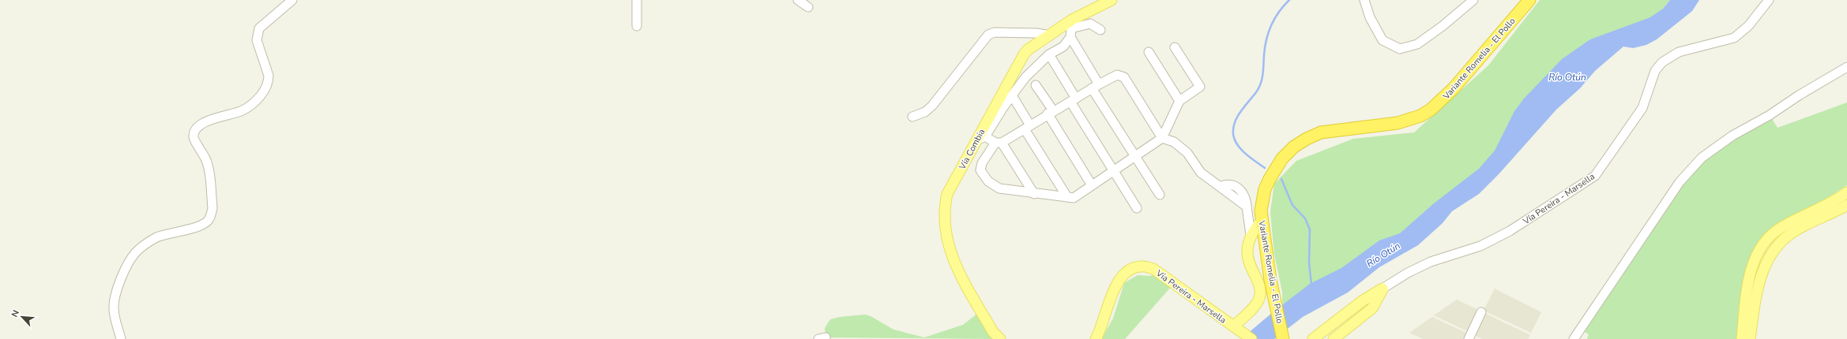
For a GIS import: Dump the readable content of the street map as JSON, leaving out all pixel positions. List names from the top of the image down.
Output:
{
  "streets": {
    "highway": ["Variante Romelia - El Pollo"],
    "main road": ["Vía Combia", "Vía Pereira - Marsella"]
  },
  "water": ["Río Otún"],
  "north": "top left"
}
